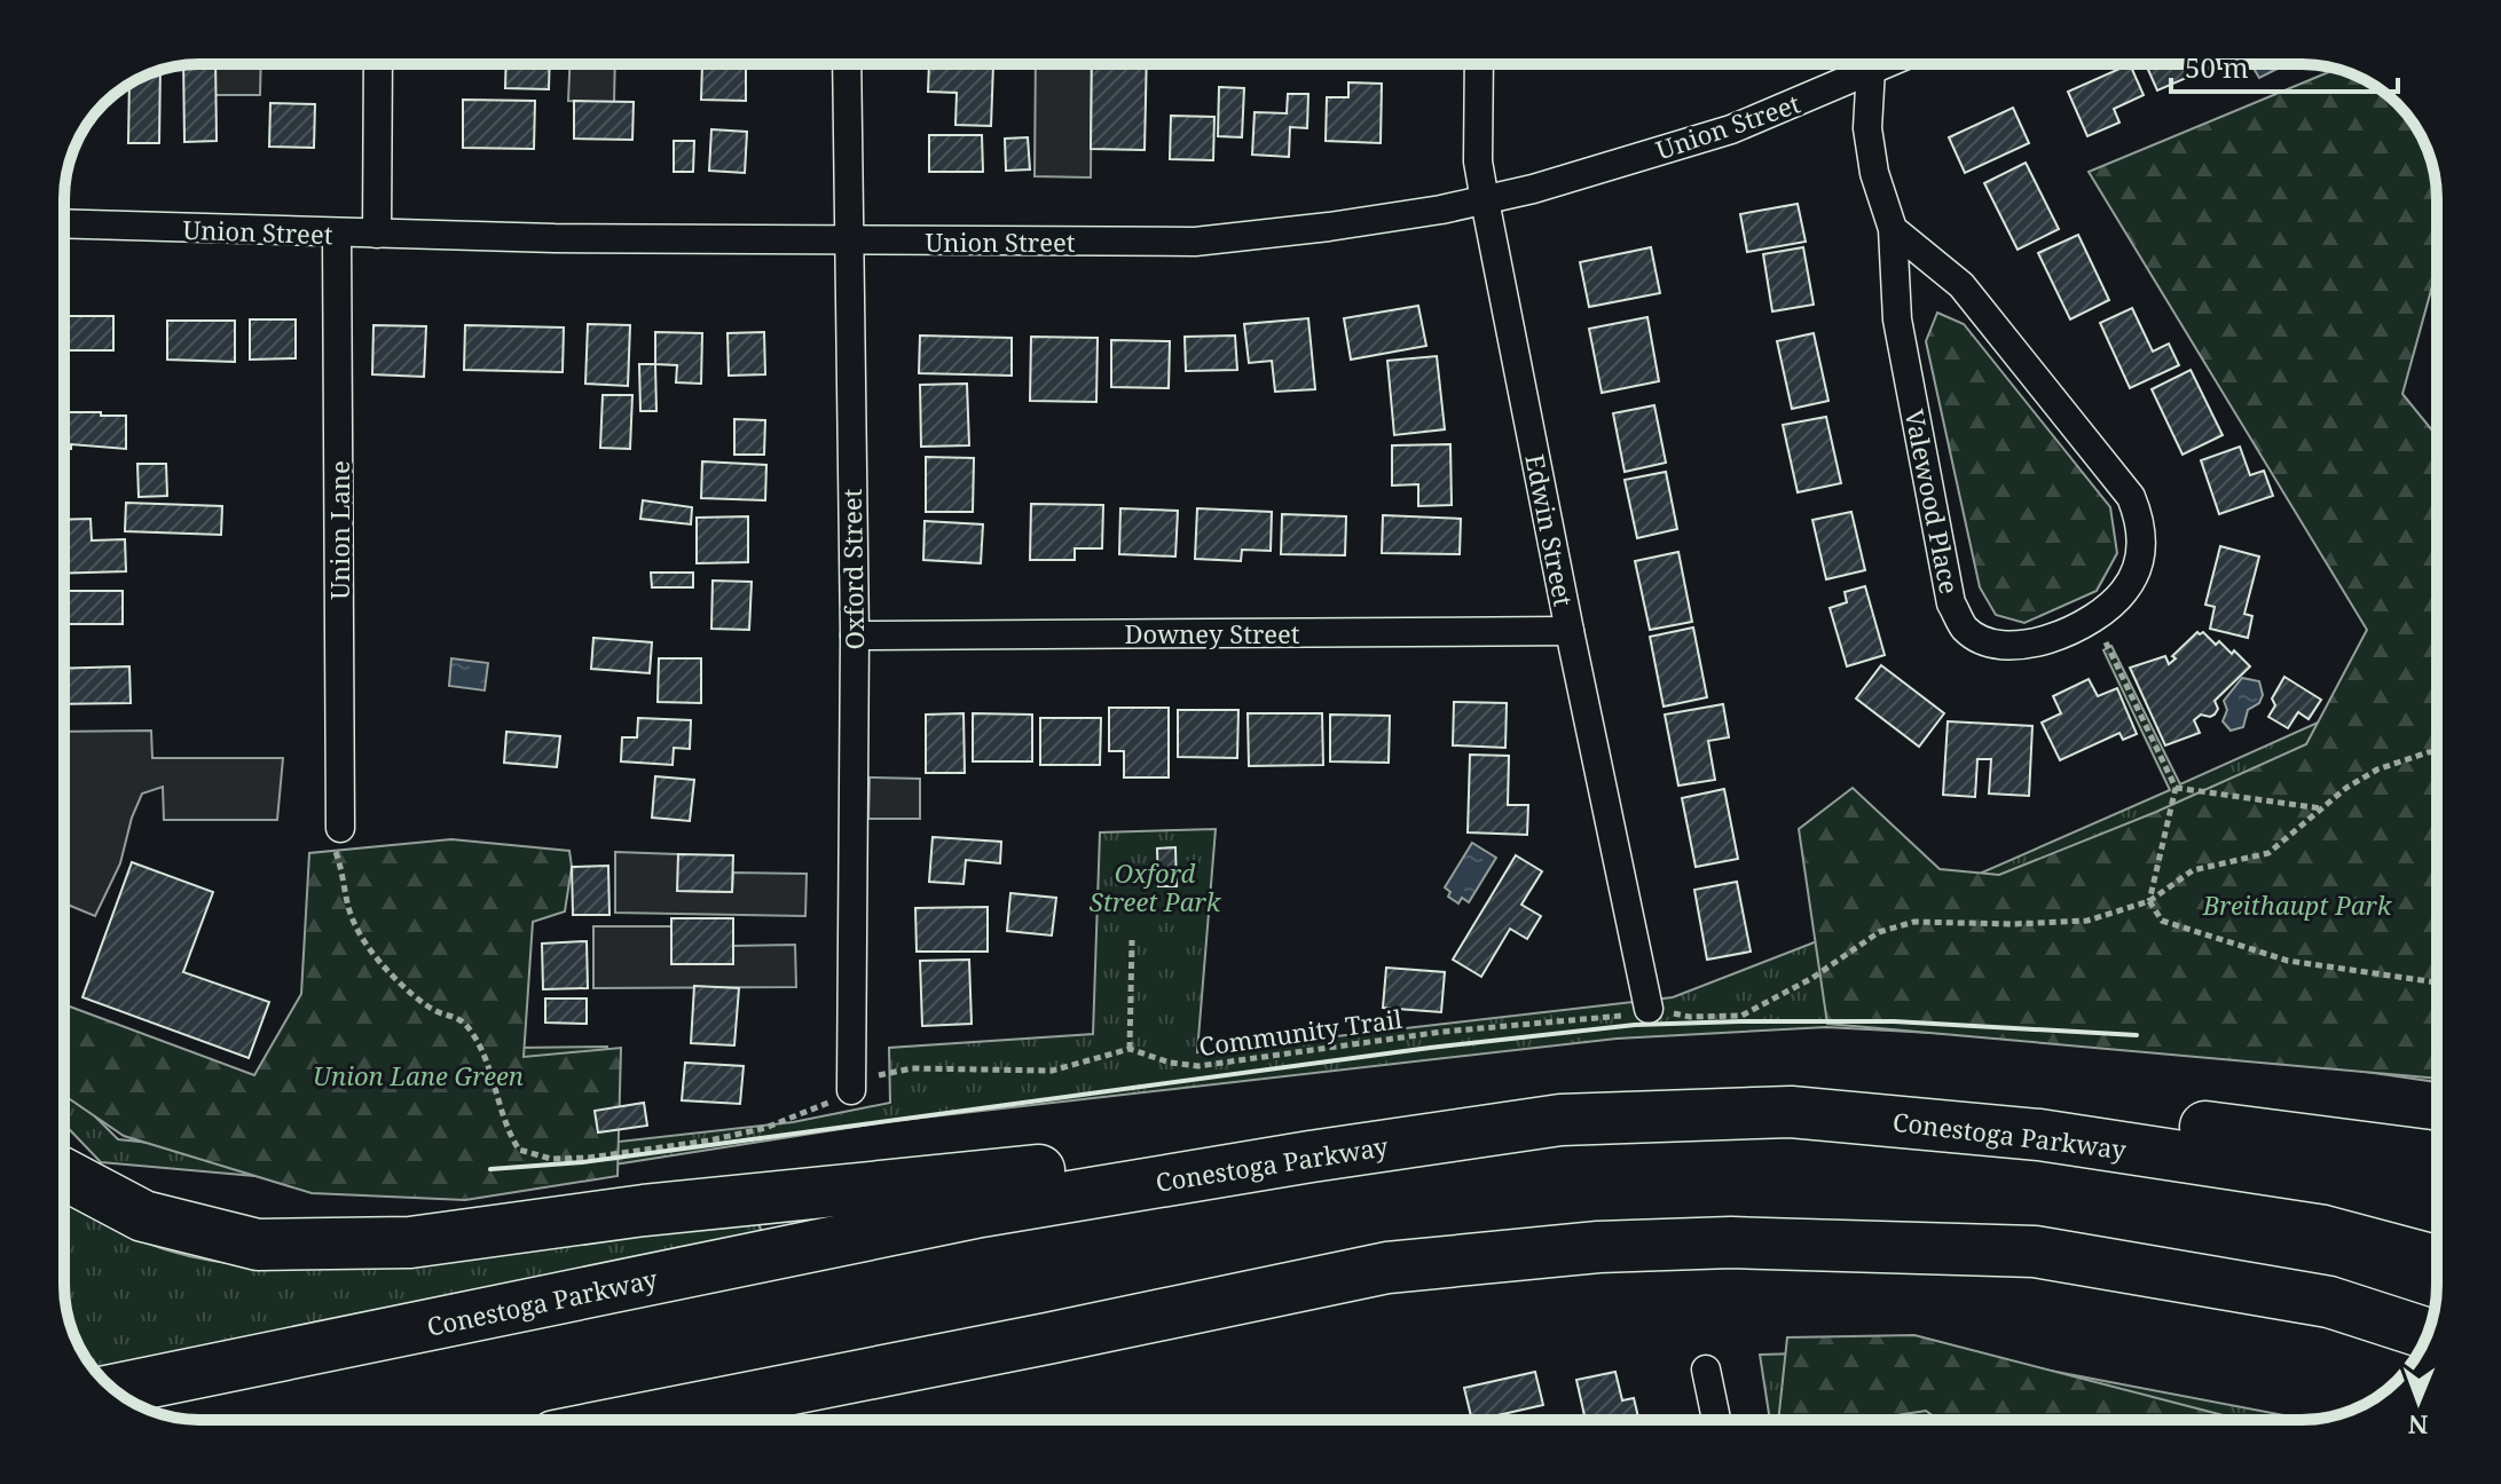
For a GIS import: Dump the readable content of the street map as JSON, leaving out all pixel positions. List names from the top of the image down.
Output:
{
  "streets": {
    "highway": ["Conestoga Parkway"],
    "street": [
      "Union Street",
      "Valewood Place",
      "Union Lane",
      "Edwin Street",
      "Oxford Street",
      "Downey Street"
    ],
    "path": ["Community Trail"]
  },
  "crossings": [
    ["Union Street", "Union Lane"],
    ["Union Street", "Edwin Street"],
    ["Union Street", "Oxford Street"],
    ["Edwin Street", "Downey Street"],
    ["Edwin Street", "Community Trail"],
    ["Oxford Street", "Downey Street"]
  ],
  "parks": ["Oxford Street Park", "Breithaupt Park", "Union Lane Green"],
  "scale_bar": "50 m",
  "north": "bottom"
}
